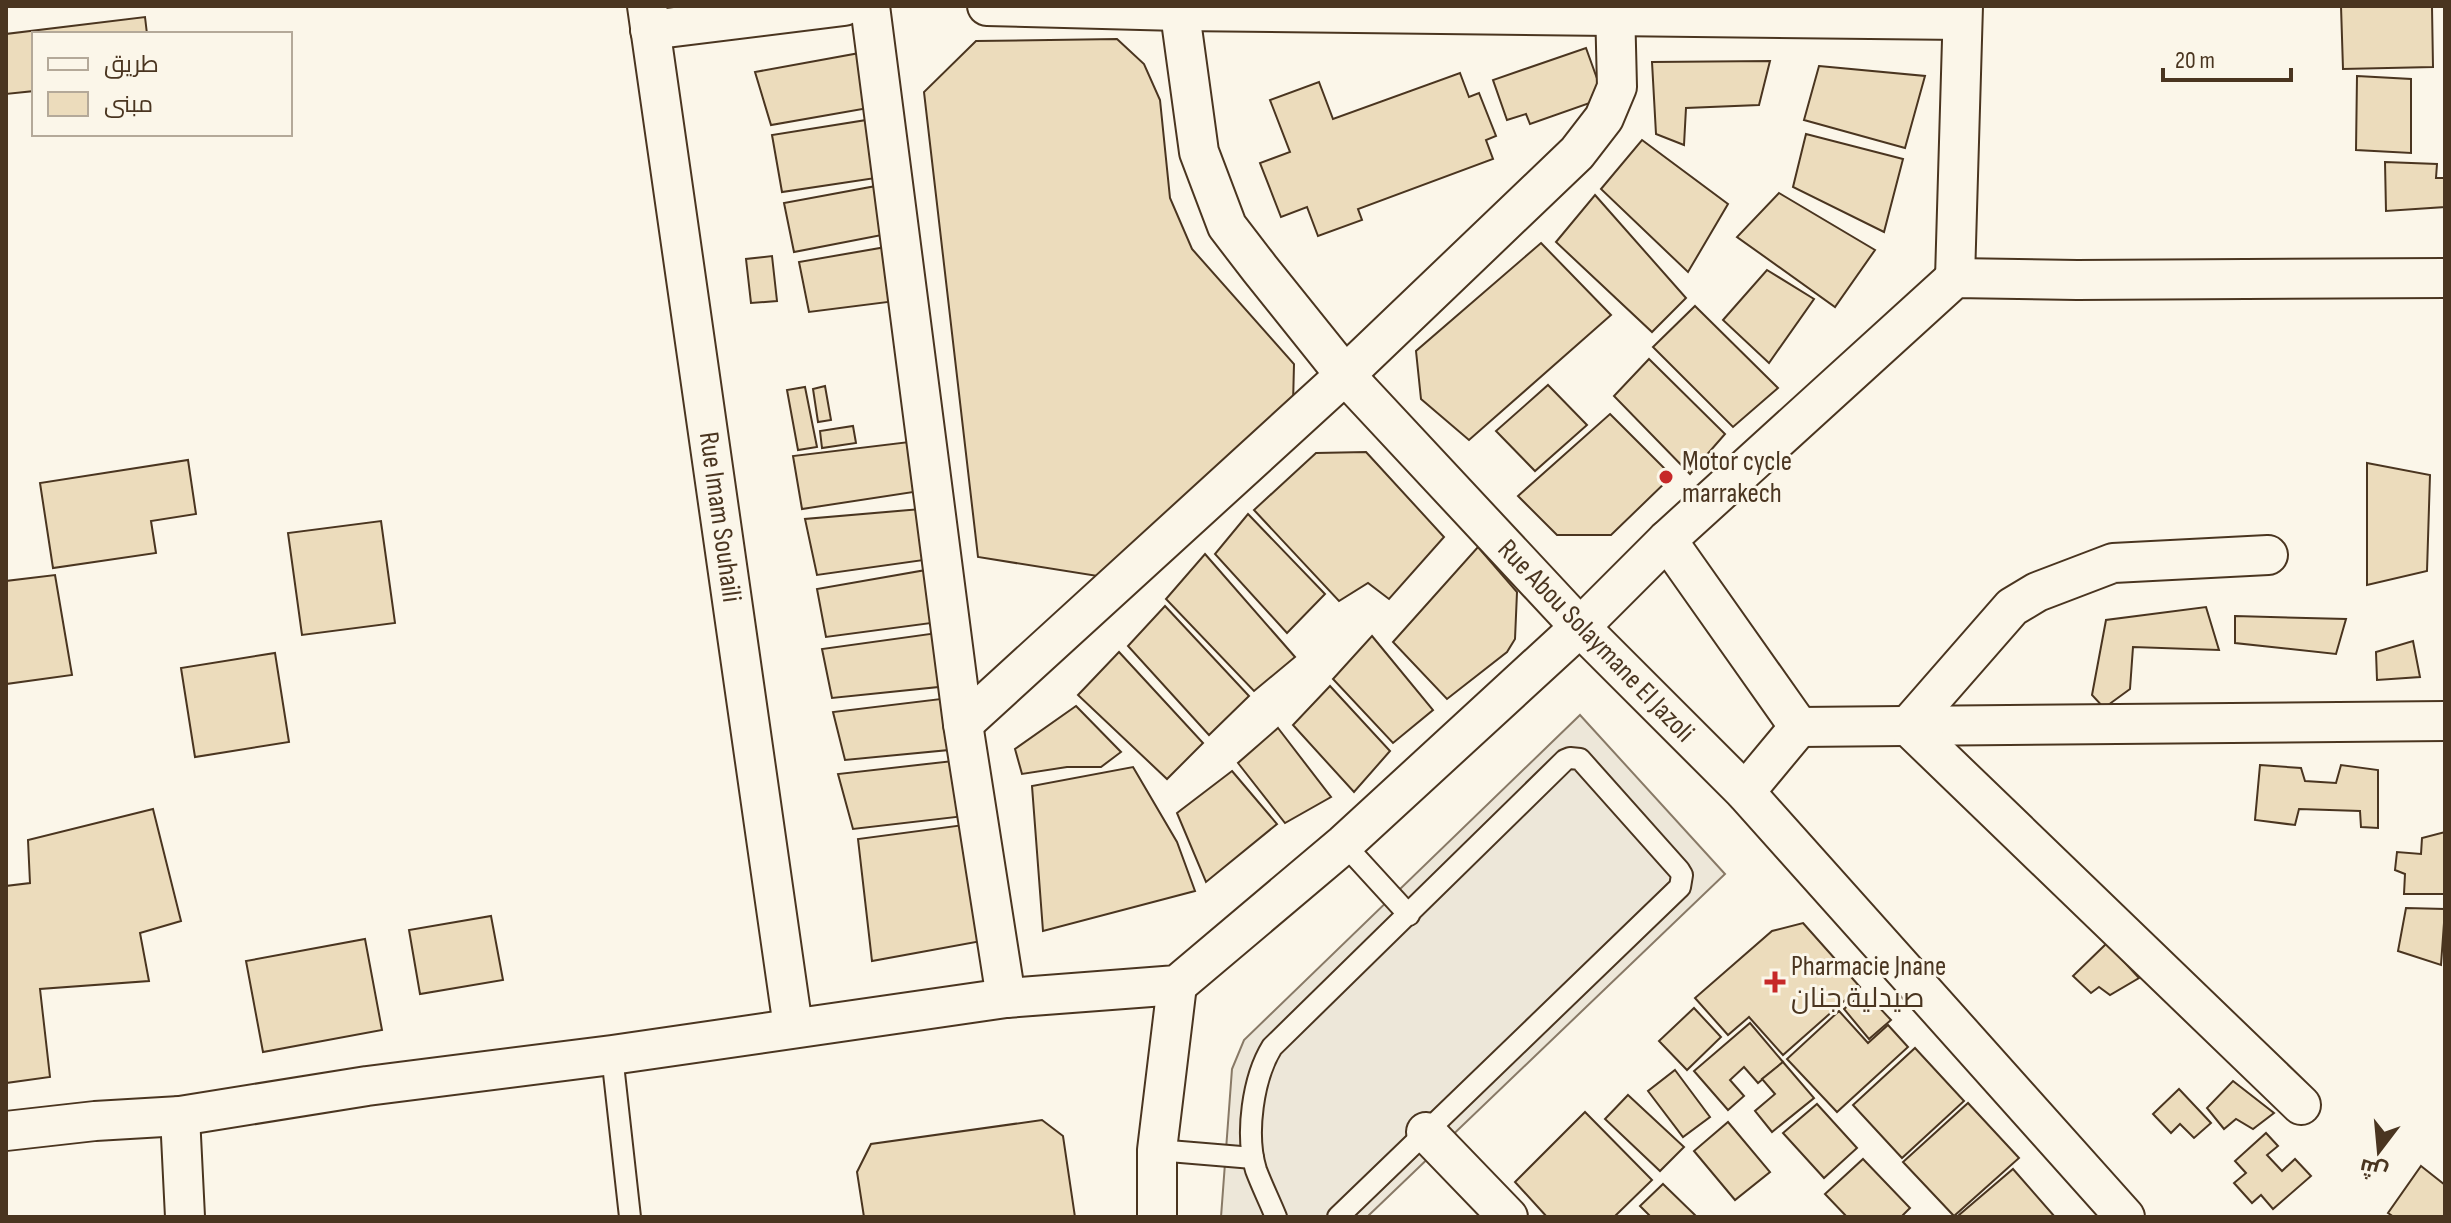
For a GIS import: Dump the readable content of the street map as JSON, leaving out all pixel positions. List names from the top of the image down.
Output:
{
  "streets": {
    "street": ["Rue Imam Souhaili", "Rue Abou Solaymane El Jazoli"]
  },
  "places": {
    "other": ["Motor cycle marrakech"],
    "health": ["Pharmacie Jnane صيدلية جنان"]
  },
  "legend": ["طريق", "مبنى"],
  "scale_bar": "20 m",
  "north": "bottom"
}
